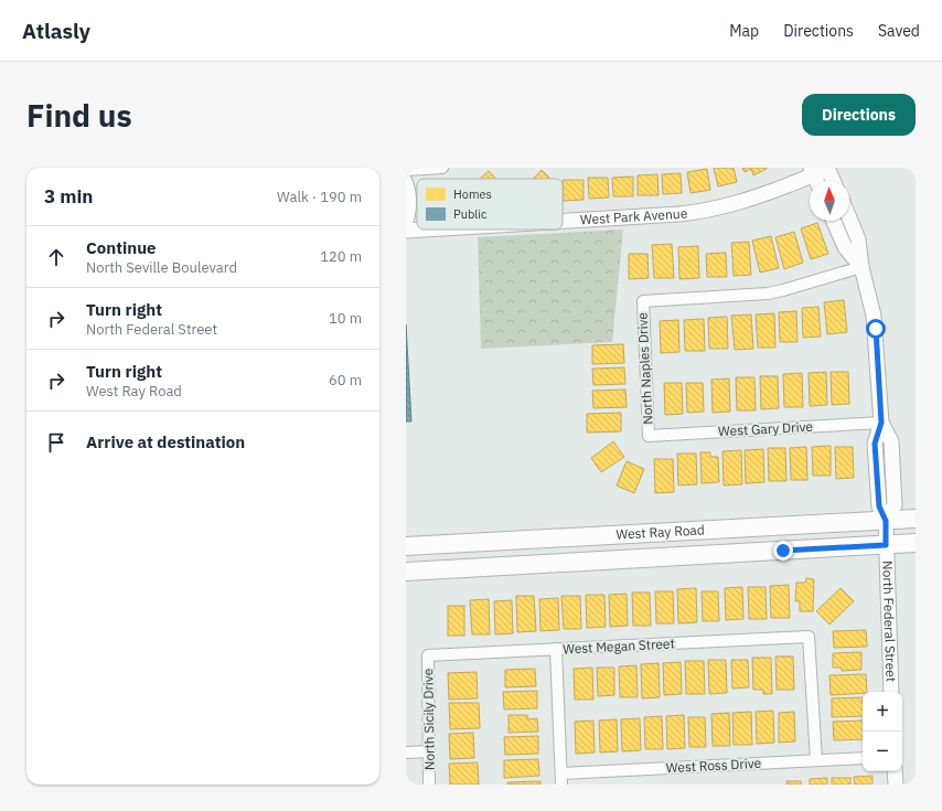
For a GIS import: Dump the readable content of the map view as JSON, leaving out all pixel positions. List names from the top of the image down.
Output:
{
  "streets": {
    "main road": ["West Ray Road"],
    "street": [
      "West Park Avenue",
      "North Naples Drive",
      "West Gary Drive",
      "North Federal Street",
      "West Megan Street",
      "North Sicily Drive",
      "West Ross Drive"
    ]
  },
  "crossings": [
    ["North Naples Drive", "West Gary Drive"],
    ["West Gary Drive", "North Federal Street"],
    ["West Ray Road", "North Federal Street"],
    ["West Megan Street", "North Sicily Drive"],
    ["West Megan Street", "West Ross Drive"]
  ],
  "legend": ["Homes", "Public"],
  "north": "top",
  "page": {
    "header": "Atlasly",
    "nav": ["Map", "Directions", "Saved"],
    "buttons": "Directions",
    "title": "Find us",
    "heading": ["3 min", "Walk · 190 m"],
    "list": [
      ["Continue", "North Seville Boulevard", "120 m"],
      ["Turn right", "North Federal Street", "10 m"],
      ["Turn right", "West Ray Road", "60 m"],
      "Arrive at destination"
    ],
    "map_buttons": ["+", "−"]
  }
}
